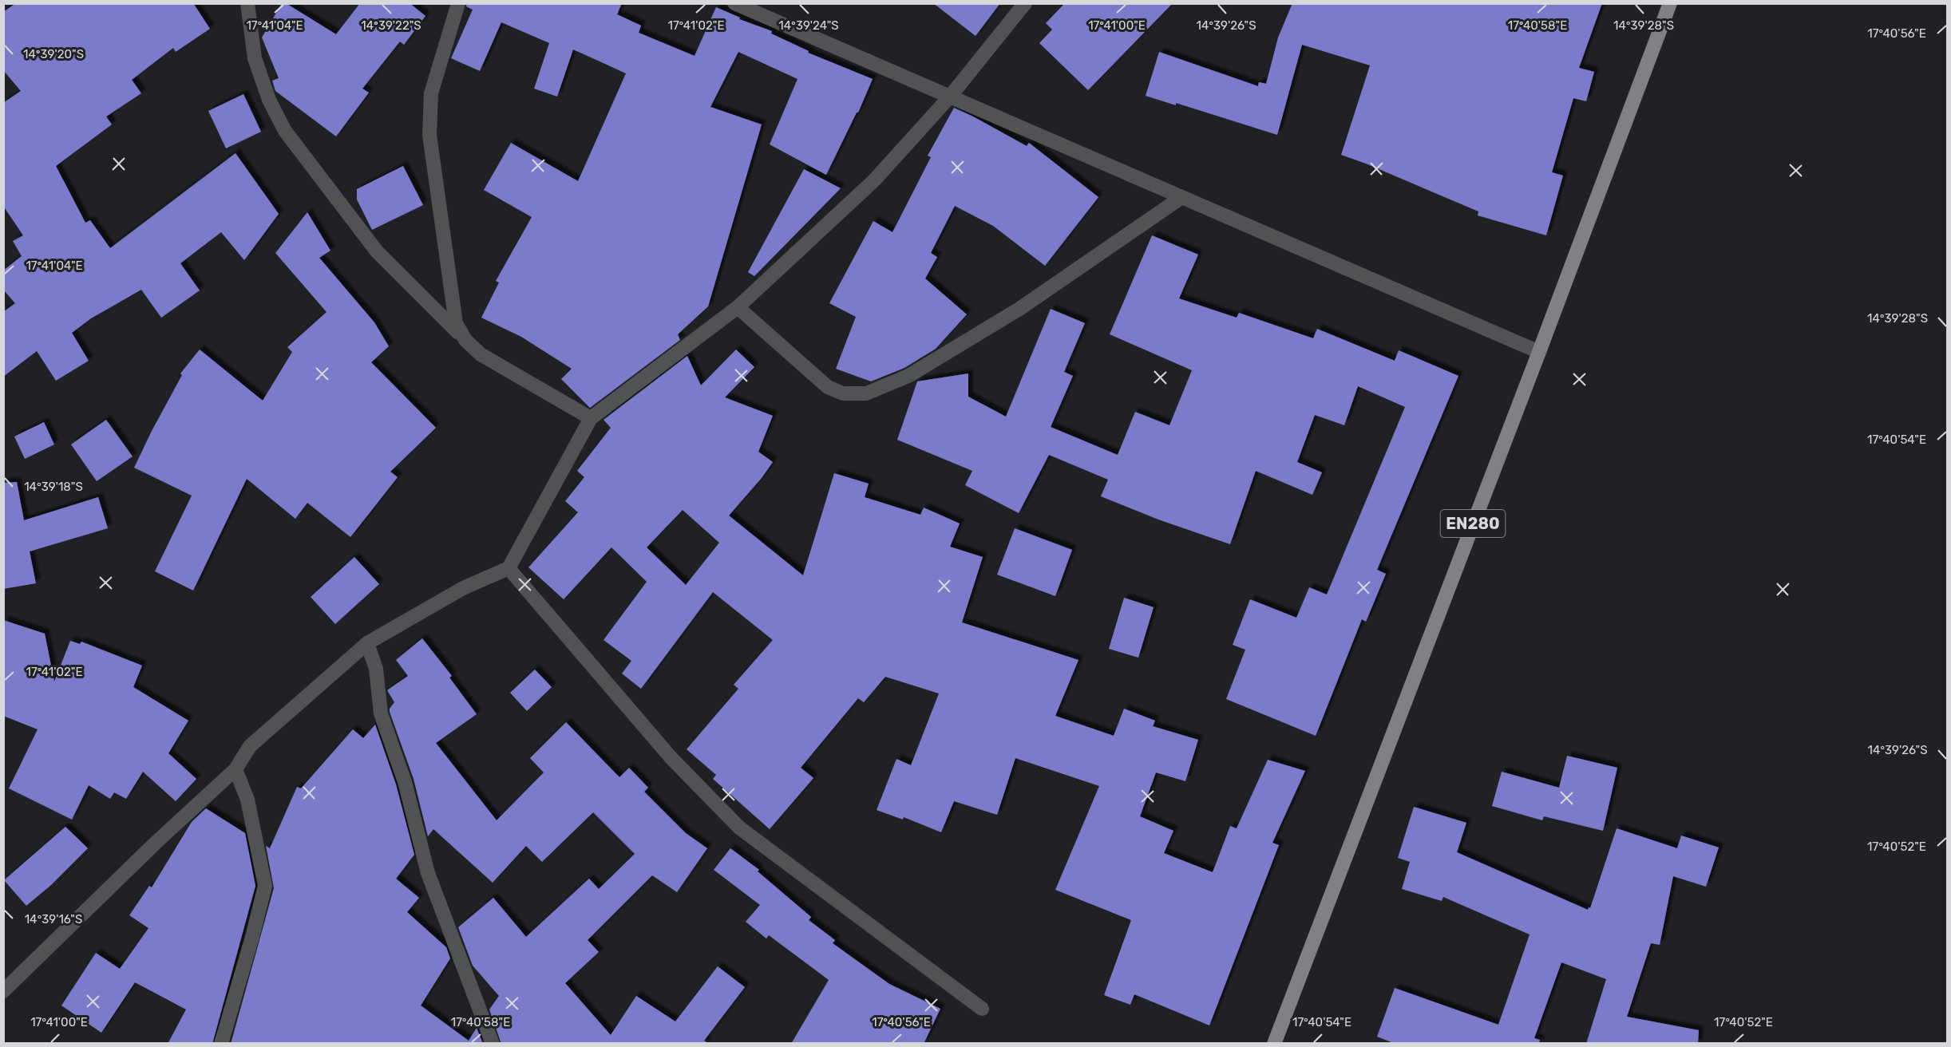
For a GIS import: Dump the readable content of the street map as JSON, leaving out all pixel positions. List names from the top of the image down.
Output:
{
  "streets": {
    "main road": ["EN280"]
  },
  "coordinates": [
    "17°41'04\"E",
    "17°41'02\"E",
    "17°41'00\"E",
    "17°40'58\"E",
    "14°39'22\"S",
    "14°39'24\"S",
    "14°39'26\"S",
    "14°39'28\"S",
    "17°40'56\"E",
    "14°39'20\"S",
    "17°40'54\"E",
    "14°39'18\"S",
    "17°40'52\"E",
    "14°39'16\"S"
  ]
}
